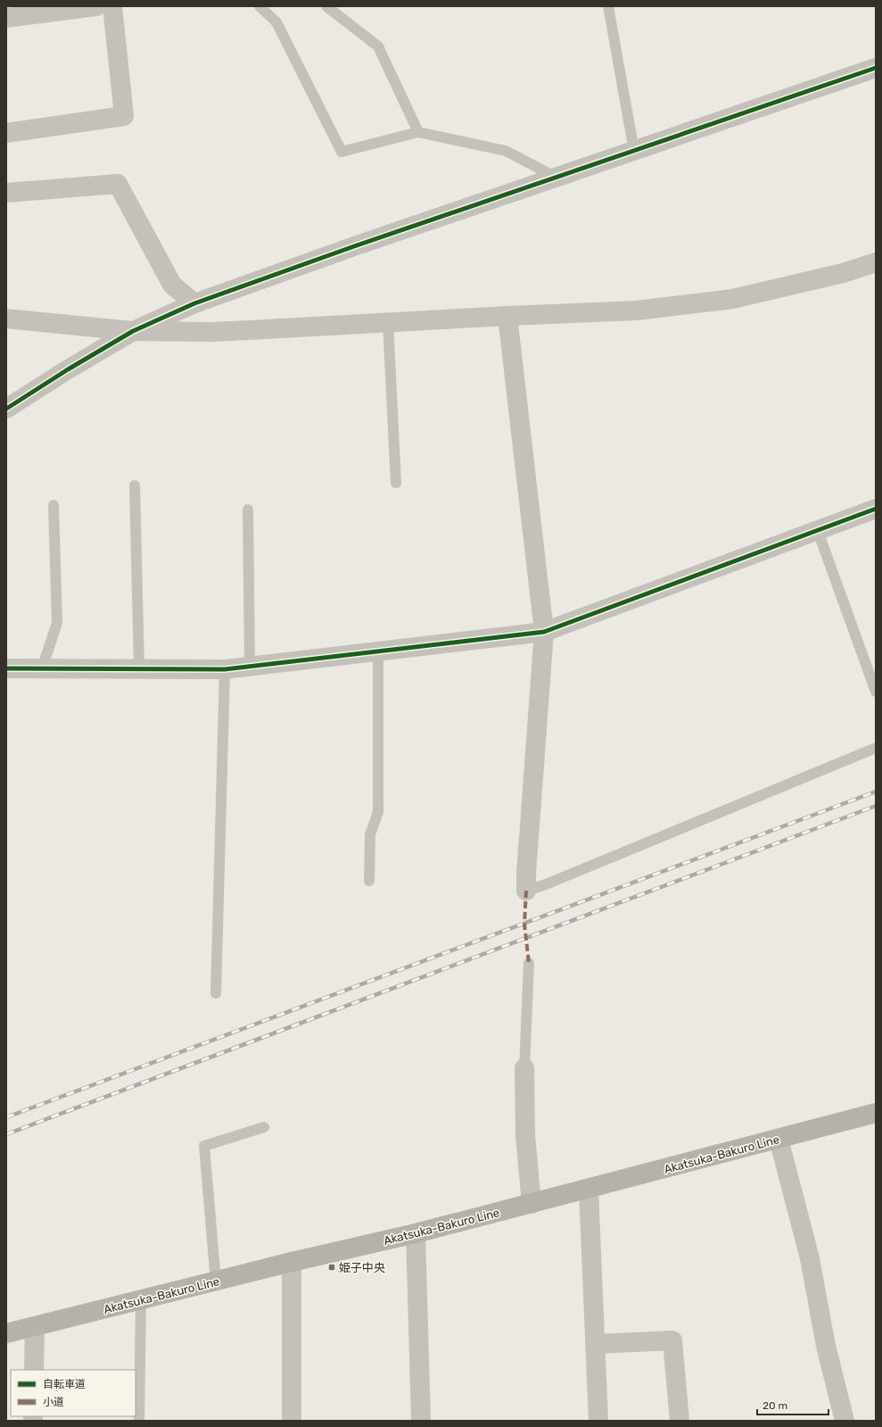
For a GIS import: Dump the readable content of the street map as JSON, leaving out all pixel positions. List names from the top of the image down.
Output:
{
  "streets": {
    "main road": ["Akatsuka-Bakuro Line"]
  },
  "places": {
    "transit": ["姫子中央"]
  },
  "legend": ["自転車道", "小道"],
  "scale_bar": "20 m"
}
